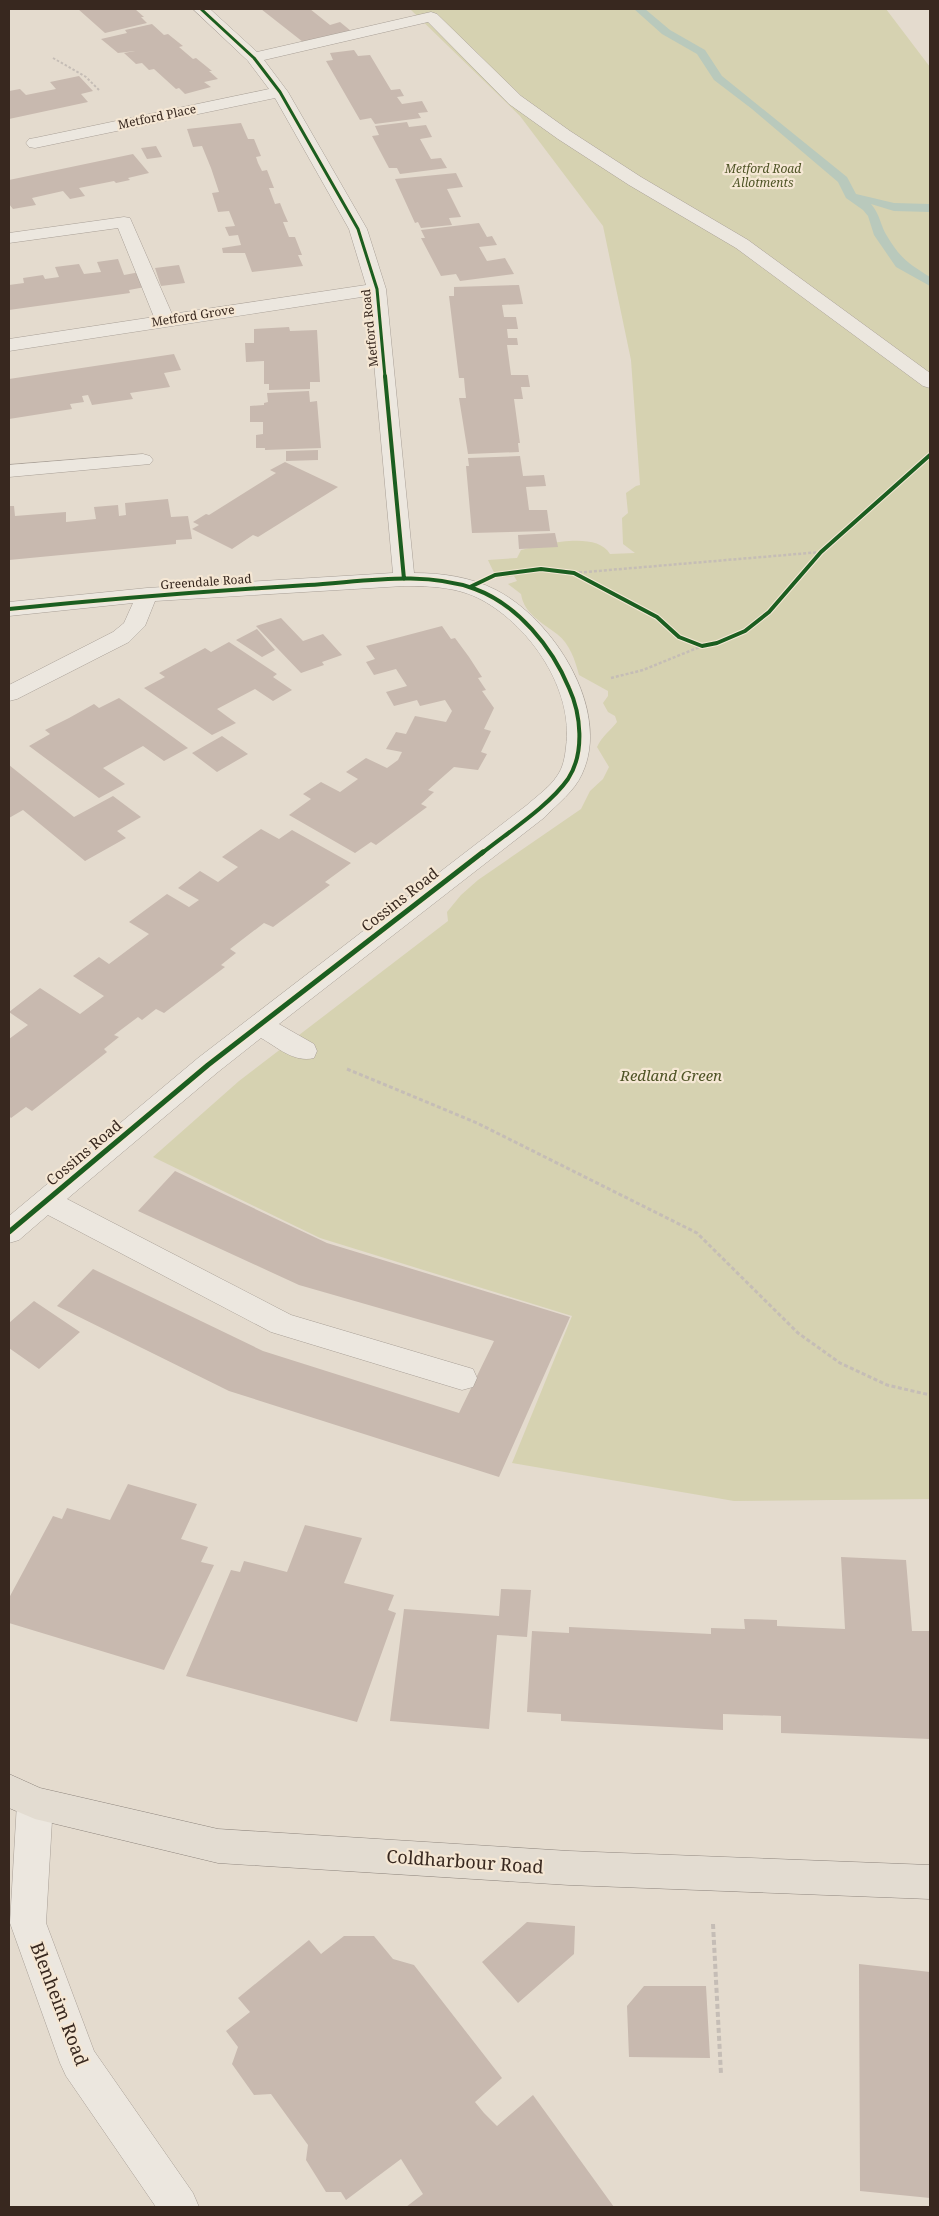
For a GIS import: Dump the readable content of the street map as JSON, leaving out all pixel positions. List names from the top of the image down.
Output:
{
  "streets": {
    "main road": ["Coldharbour Road"],
    "street": [
      "Metford Place",
      "Metford Grove",
      "Metford Road",
      "Greendale Road",
      "Cossins Road",
      "Blenheim Road"
    ]
  },
  "crossings": [
    ["Metford Place", "Metford Road"],
    ["Metford Grove", "Metford Road"],
    ["Metford Road", "Greendale Road"],
    ["Metford Road", "Cossins Road"],
    ["Greendale Road", "Cossins Road"],
    ["Coldharbour Road", "Blenheim Road"]
  ],
  "parks": ["Metford Road Allotments", "Redland Green"]
}
